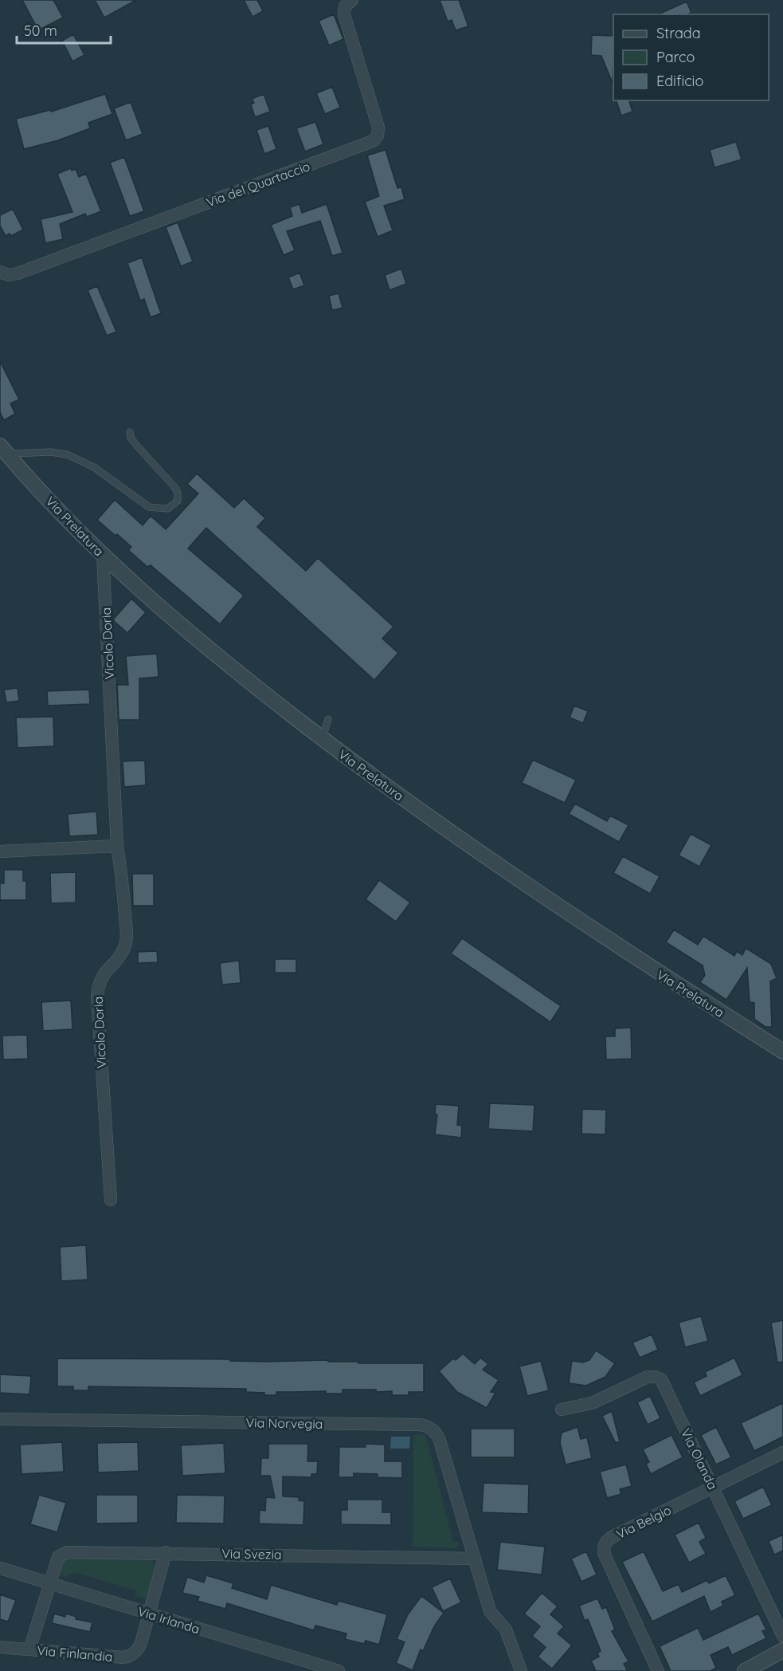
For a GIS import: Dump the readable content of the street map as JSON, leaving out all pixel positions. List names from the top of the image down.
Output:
{
  "streets": {
    "street": [
      "Via del Quartaccio",
      "Via Prelatura",
      "Vicolo Doria",
      "Via Norvegia",
      "Via Olanda",
      "Via Belgio",
      "Via Svezia",
      "Via Irlanda",
      "Via Finlandia"
    ]
  },
  "crossings": [
    ["Via Prelatura", "Vicolo Doria"],
    ["Via Norvegia", "Via Svezia"],
    ["Via Olanda", "Via Belgio"],
    ["Via Svezia", "Via Irlanda"],
    ["Via Svezia", "Via Finlandia"],
    ["Via Irlanda", "Via Finlandia"]
  ],
  "legend": ["Strada", "Parco", "Edificio"],
  "scale_bar": "50 m"
}
